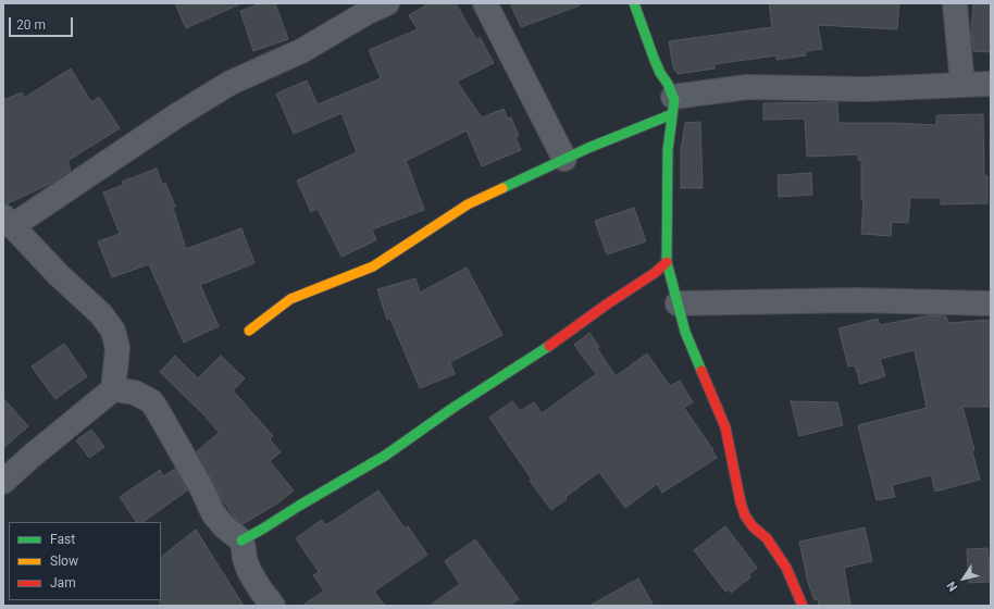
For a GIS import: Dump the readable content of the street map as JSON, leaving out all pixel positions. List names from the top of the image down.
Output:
{
  "legend": ["Fast", "Slow", "Jam"],
  "scale_bar": "20 m",
  "north": "bottom left"
}
